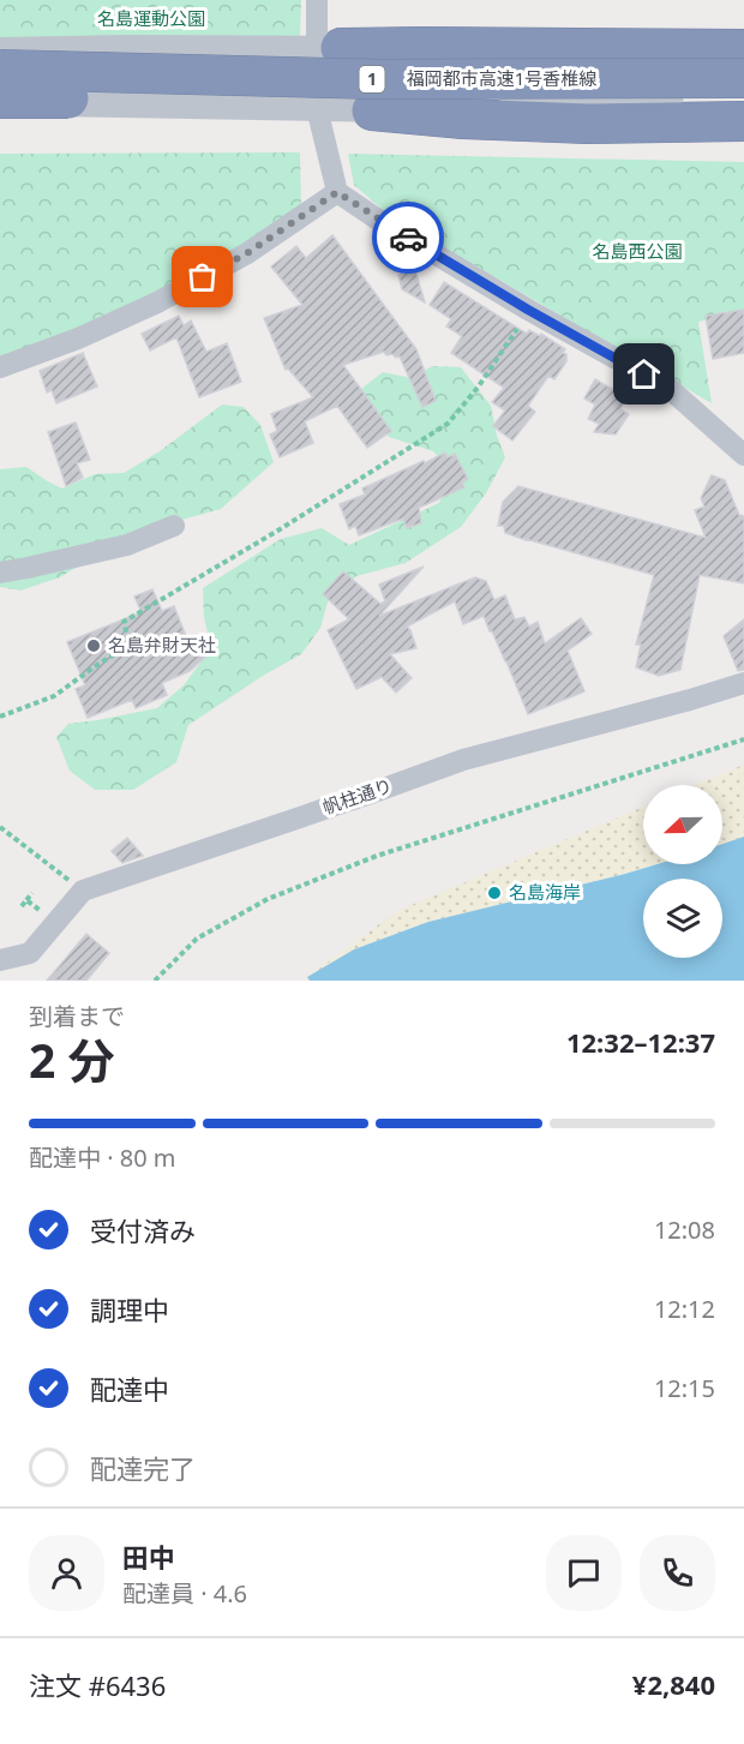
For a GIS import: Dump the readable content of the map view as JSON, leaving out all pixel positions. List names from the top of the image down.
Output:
{
  "streets": {
    "highway": ["1", "福岡都市高速1号香椎線"],
    "street": ["帆柱通り"]
  },
  "parks": ["名島運動公園", "名島西公園"],
  "places": ["名島弁財天社", "名島海岸"],
  "north": "left",
  "page": {
    "heading": ["2 分", "到着まで", "12:32–12:37"],
    "panel": [
      "田中",
      "配達員 · 4.6",
      "注文 #6436",
      "¥2,840"
    ],
    "bar": "配達中 · 80 m",
    "list": [
      ["受付済み", "12:08"],
      ["調理中", "12:12"],
      ["配達中", "12:15"],
      "配達完了"
    ]
  }
}
